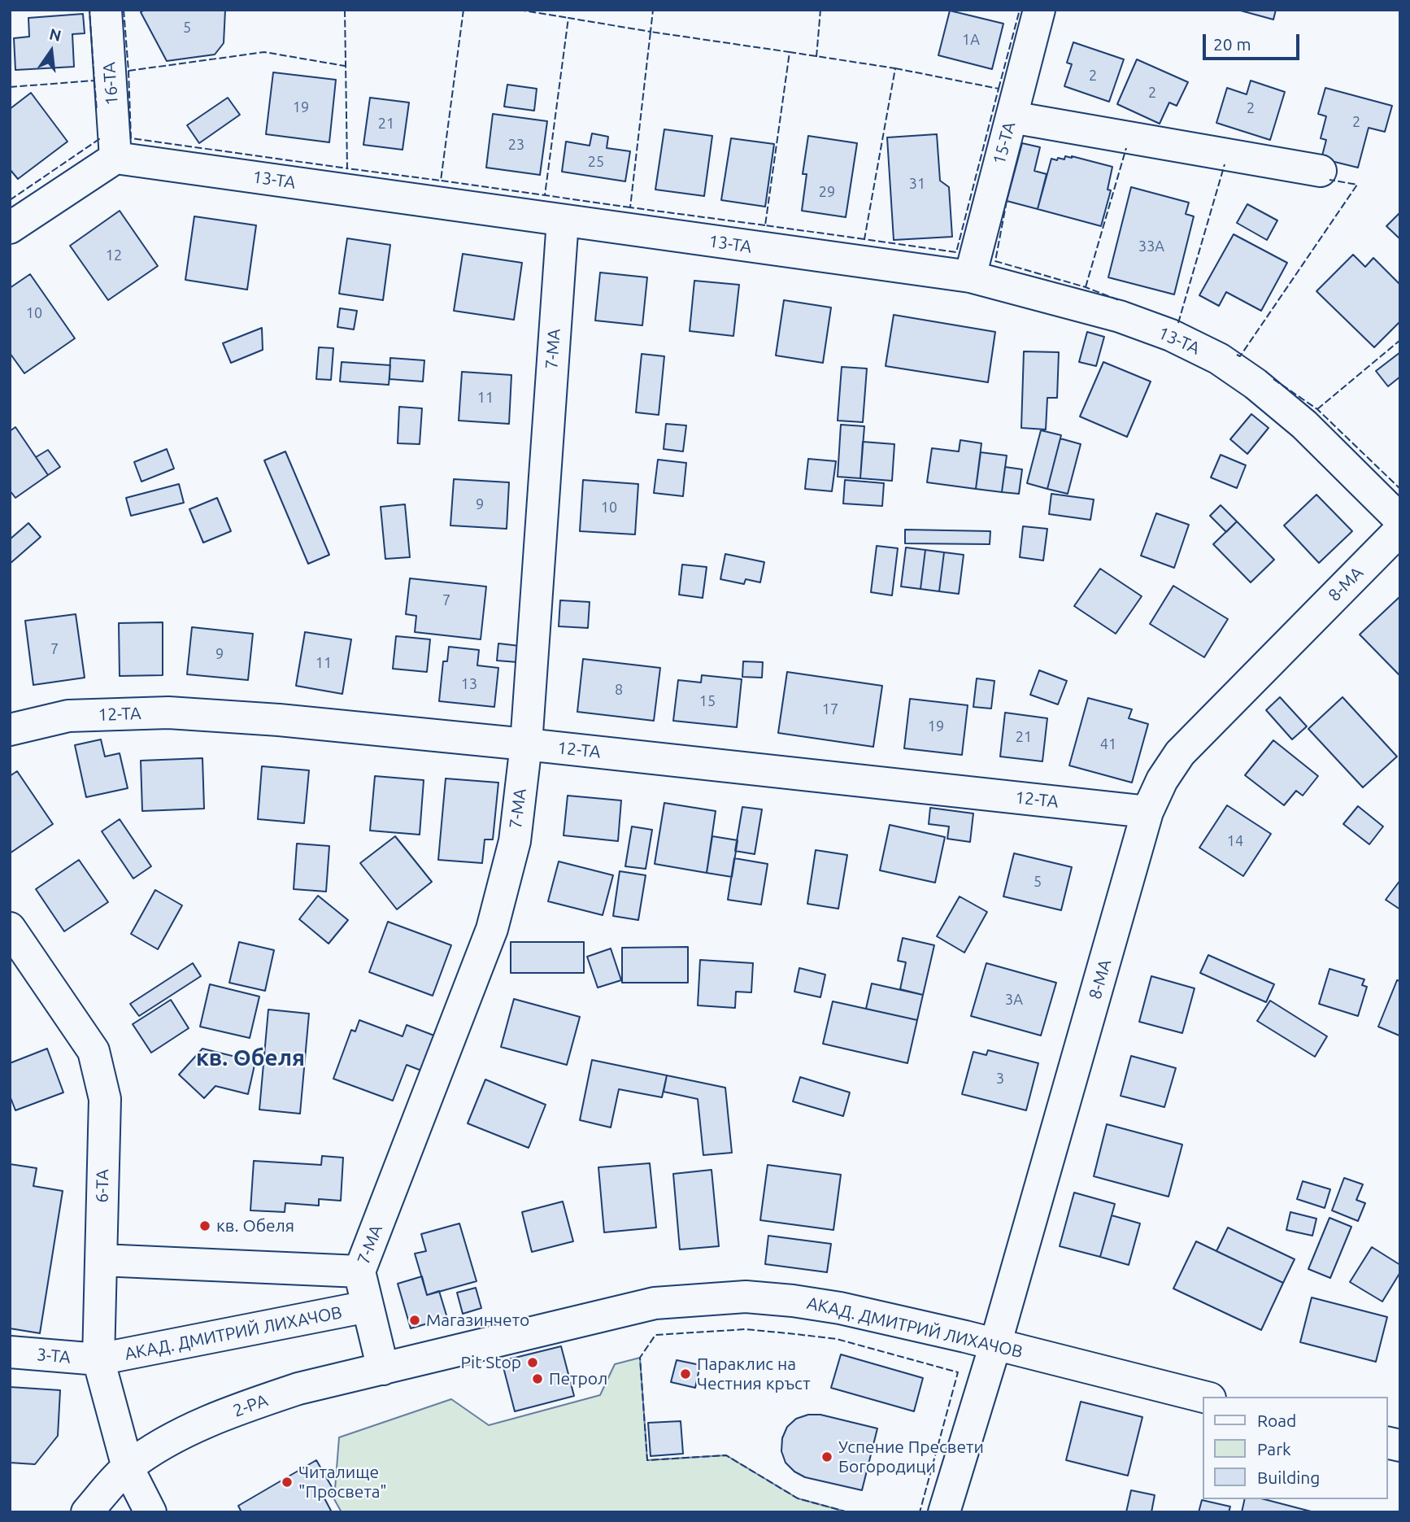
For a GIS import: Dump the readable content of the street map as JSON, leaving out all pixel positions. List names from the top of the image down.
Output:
{
  "streets": {
    "street": [
      "16-ТА",
      "15-ТА",
      "13-ТА",
      "7-МА",
      "8-МА",
      "12-ТА",
      "6-ТА",
      "АКАД. ДМИТРИЙ ЛИХАЧОВ",
      "3-ТА",
      "2-РА"
    ]
  },
  "crossings": [
    ["16-ТА", "13-ТА"],
    ["15-ТА", "13-ТА"],
    ["13-ТА", "7-МА"],
    ["7-МА", "12-ТА"],
    ["7-МА", "АКАД. ДМИТРИЙ ЛИХАЧОВ"],
    ["7-МА", "2-РА"],
    ["8-МА", "12-ТА"],
    ["8-МА", "АКАД. ДМИТРИЙ ЛИХАЧОВ"],
    ["6-ТА", "АКАД. ДМИТРИЙ ЛИХАЧОВ"],
    ["6-ТА", "3-ТА"],
    ["6-ТА", "2-РА"],
    ["АКАД. ДМИТРИЙ ЛИХАЧОВ", "3-ТА"],
    ["АКАД. ДМИТРИЙ ЛИХАЧОВ", "2-РА"]
  ],
  "districts": ["кв. Обеля"],
  "places": [
    "кв. Обеля",
    "Магазинчето",
    "Pit Stop",
    "Параклис на Честния кръст",
    "Петрол",
    "Успение Пресвети Богородици",
    "Читалище \"Просвета\""
  ],
  "house_numbers": [
    "5",
    "1А",
    "2",
    "2",
    "19",
    "2",
    "2",
    "21",
    "23",
    "25",
    "31",
    "29",
    "33А",
    "12",
    "10",
    "11",
    "9",
    "10",
    "7",
    "7",
    "9",
    "11",
    "13",
    "8",
    "15",
    "17",
    "19",
    "21",
    "41",
    "14",
    "5",
    "3А",
    "3"
  ],
  "legend": ["Road", "Park", "Building"],
  "scale_bar": "20 m",
  "north": "top"
}
